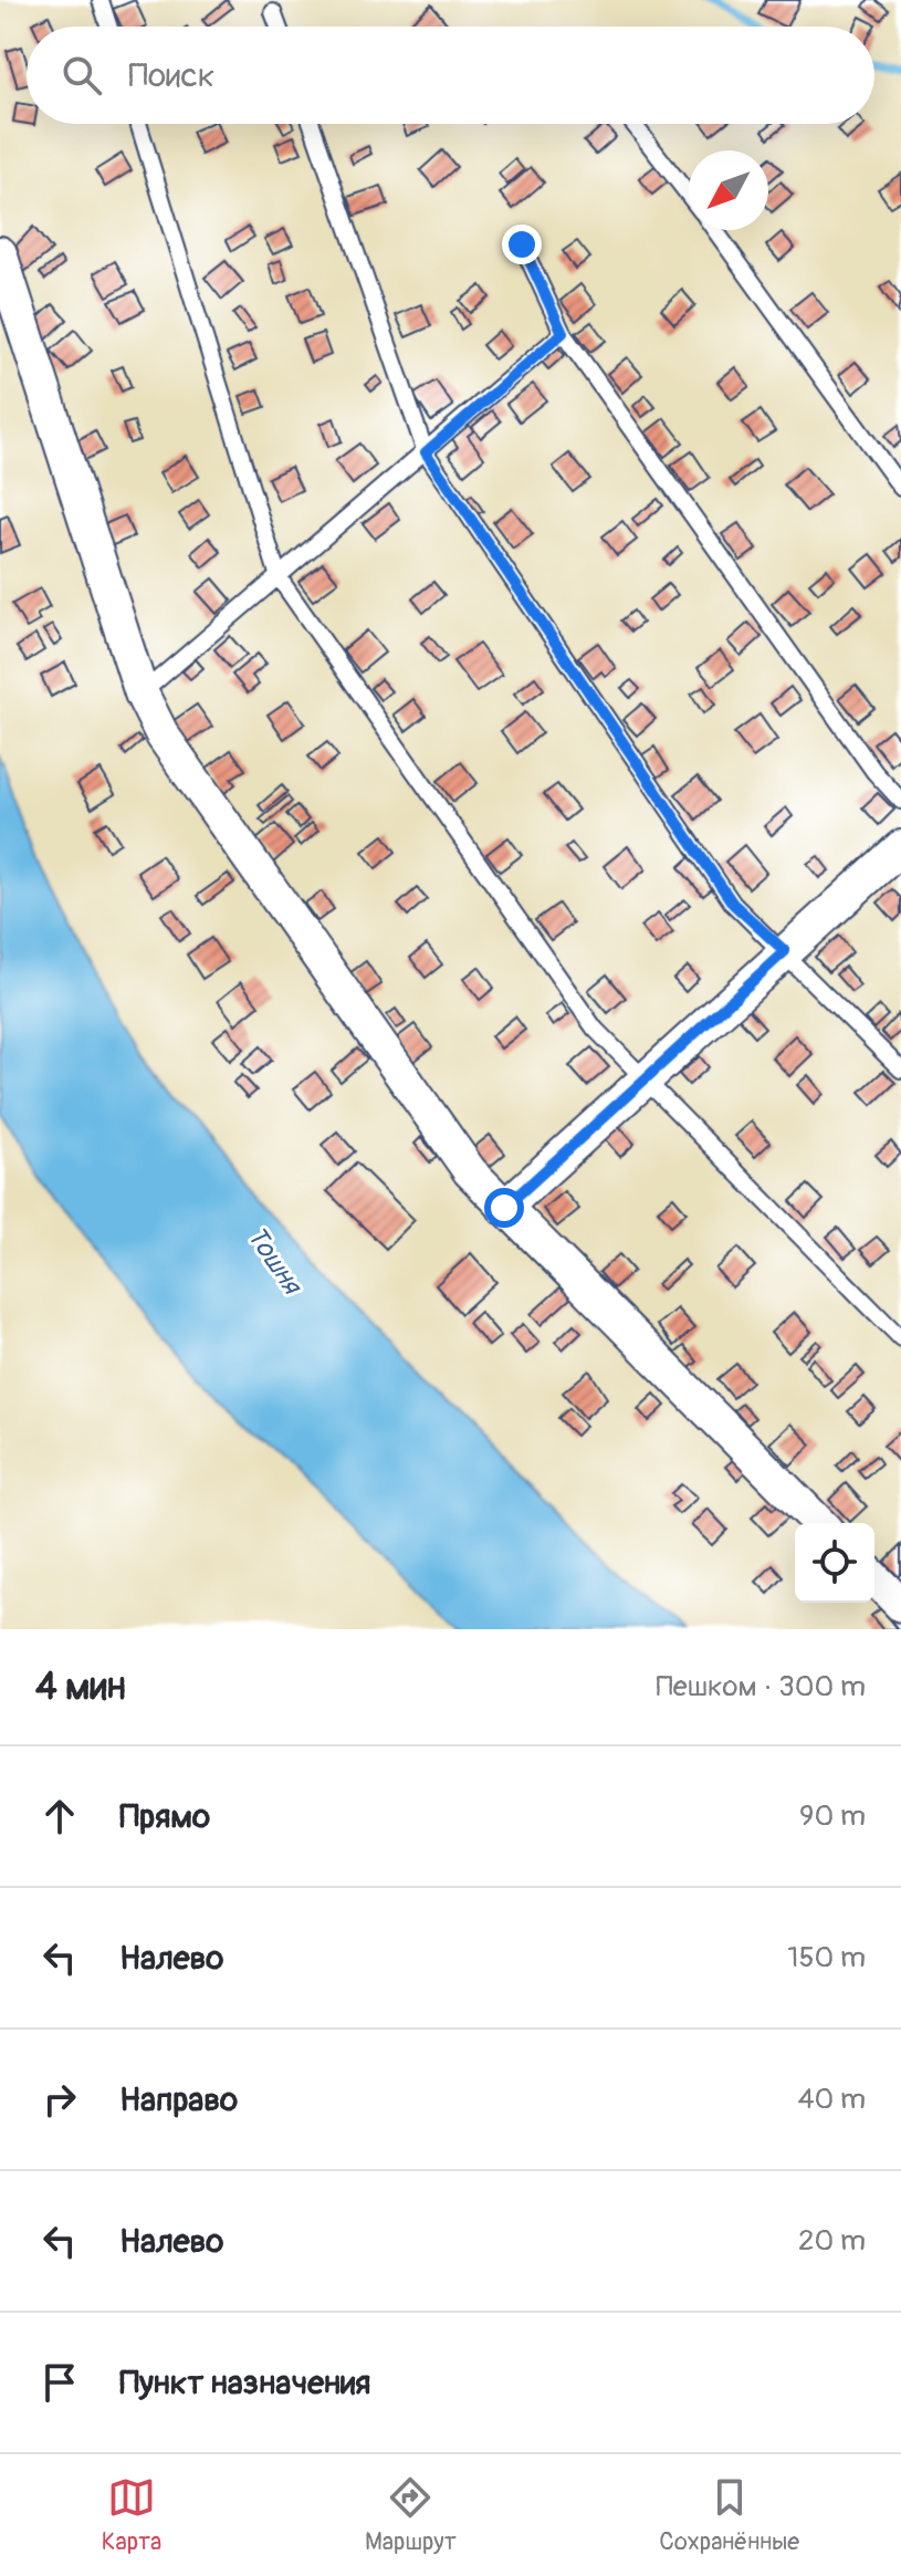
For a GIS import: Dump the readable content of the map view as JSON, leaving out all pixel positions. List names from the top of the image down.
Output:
{
  "water": ["Тошня"],
  "north": "bottom left",
  "page": {
    "search": "Поиск",
    "heading": ["4 мин", "Пешком · 300 m"],
    "list": [
      ["Прямо", "90 m"],
      ["Налево", "150 m"],
      ["Направо", "40 m"],
      ["Налево", "20 m"],
      "Пункт назначения"
    ],
    "nav": ["Карта", "Маршрут", "Сохранённые"]
  }
}
